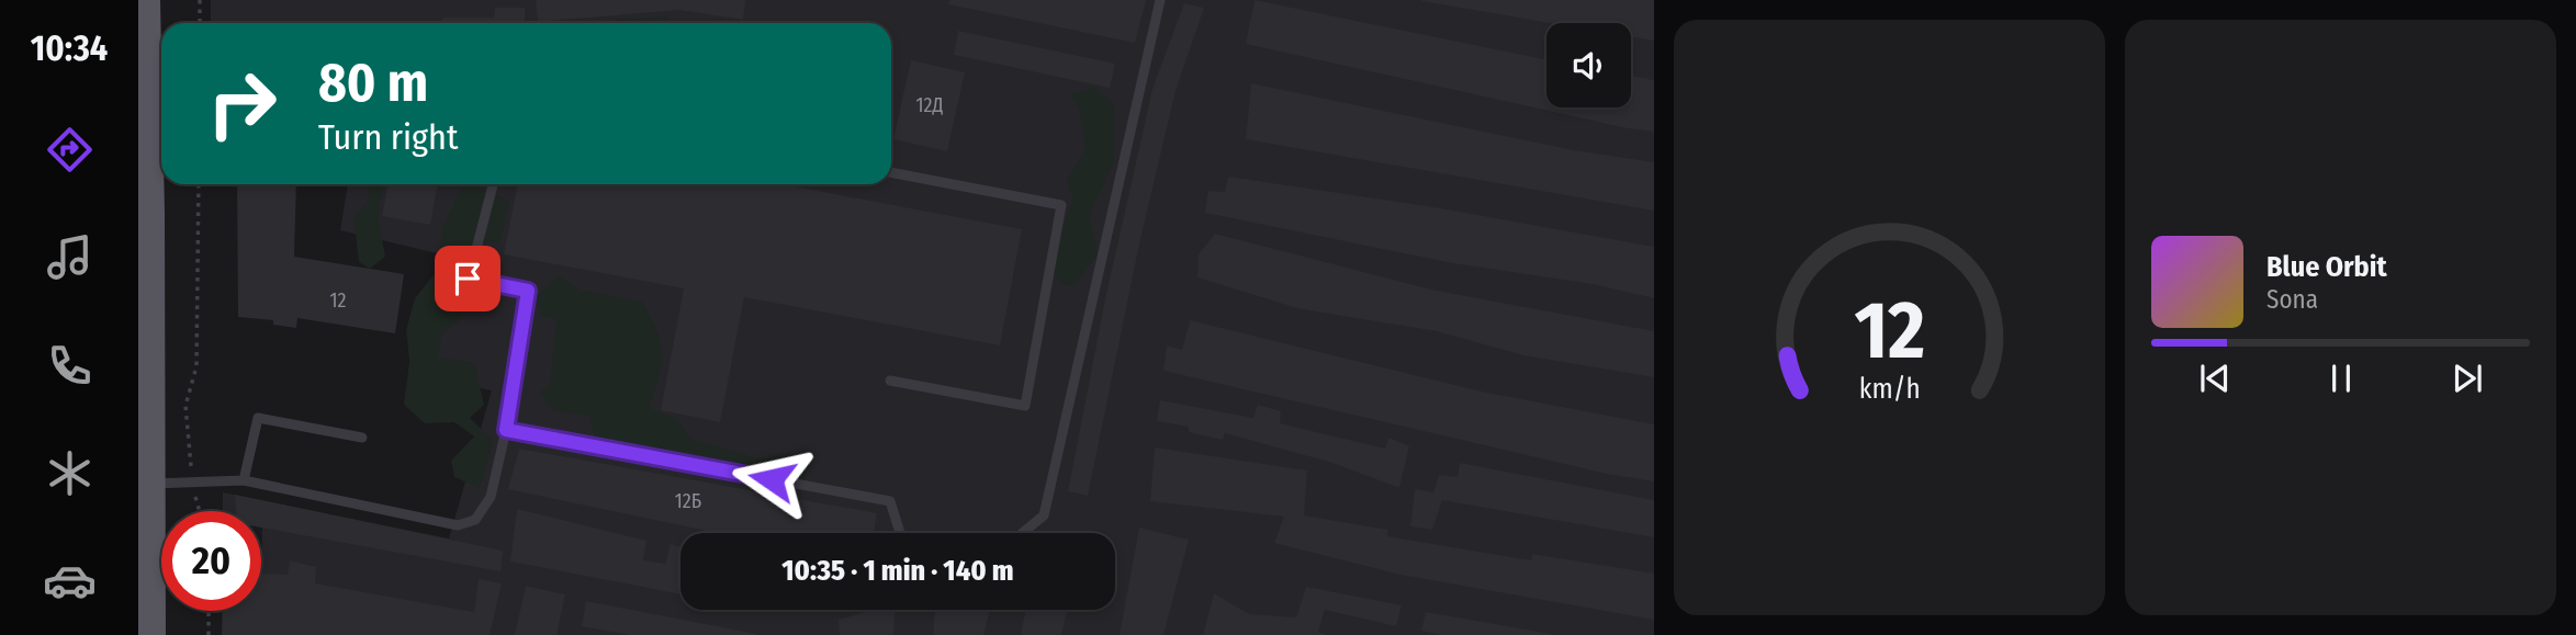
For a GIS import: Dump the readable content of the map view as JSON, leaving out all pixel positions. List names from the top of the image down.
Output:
{
  "house_numbers": ["12Д", "12", "12Б"],
  "page": {
    "tabs": "10:34",
    "turn": ["80 m", "Turn right"],
    "song": ["Blue Orbit", "Sona"],
    "limit": "20",
    "trip": "10:35 · 1 min · 140 m",
    "gauge": ["12", "km/h"]
  }
}
